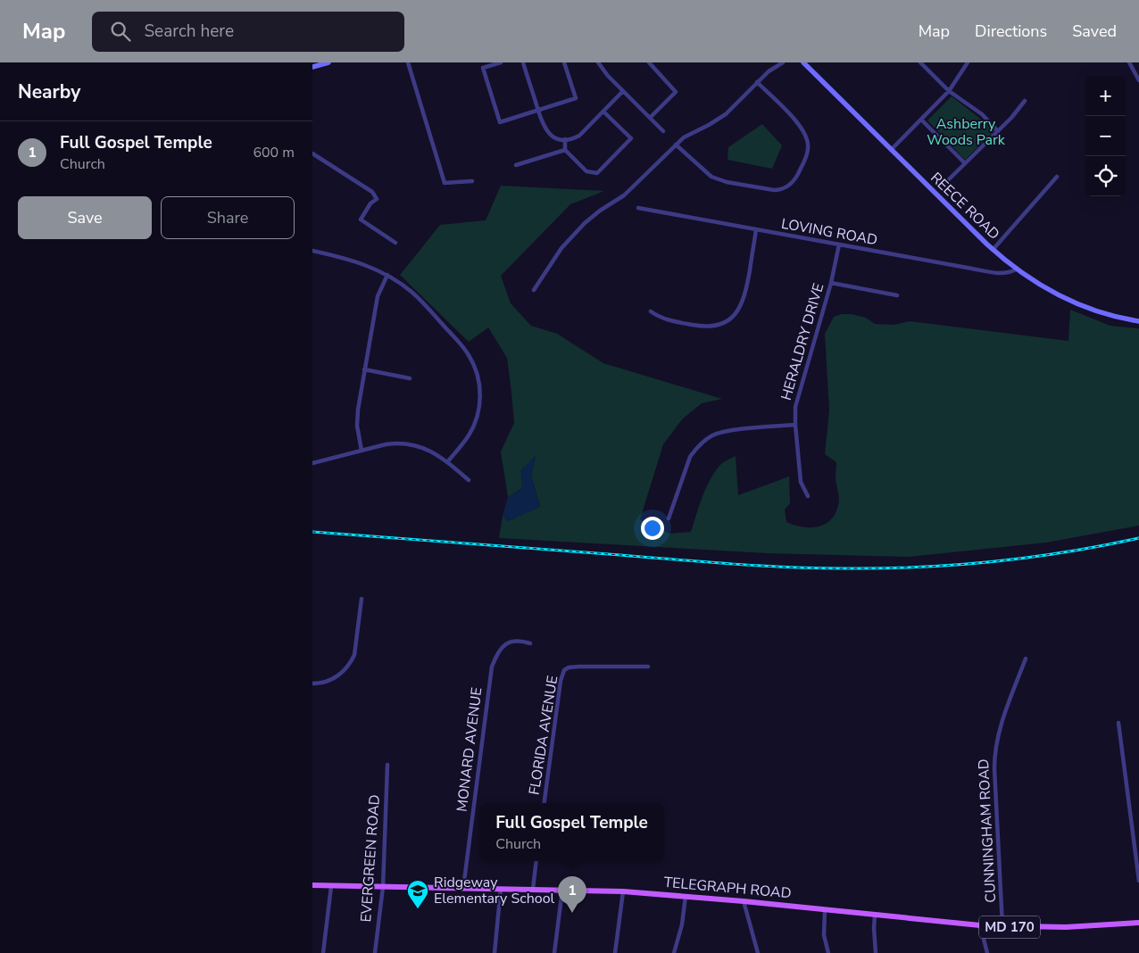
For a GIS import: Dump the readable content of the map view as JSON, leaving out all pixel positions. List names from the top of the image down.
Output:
{
  "streets": {
    "main road": ["REECE ROAD", "TELEGRAPH ROAD", "MD 170"],
    "street": [
      "LOVING ROAD",
      "HERALDRY DRIVE",
      "FLORIDA AVENUE",
      "MONARD AVENUE",
      "CUNNINGHAM ROAD",
      "EVERGREEN ROAD"
    ]
  },
  "crossings": [
    ["REECE ROAD", "LOVING ROAD"],
    ["LOVING ROAD", "HERALDRY DRIVE"],
    ["MONARD AVENUE", "TELEGRAPH ROAD"],
    ["CUNNINGHAM ROAD", "TELEGRAPH ROAD"],
    ["EVERGREEN ROAD", "TELEGRAPH ROAD"]
  ],
  "parks": ["Ashberry Woods Park"],
  "places": {
    "school or university": ["Ridgeway Elementary School"]
  },
  "page": {
    "header": "Map",
    "search": "Search here",
    "nav": ["Map", "Directions", "Saved"],
    "heading": "Nearby",
    "map_buttons": ["+", "−"],
    "list": [
      {
        "mark": "1",
        "name": "Full Gospel Temple",
        "note": "Church",
        "value": "600 m"
      }
    ],
    "buttons": ["Save", "Share"],
    "popup": ["Full Gospel Temple", "Church"],
    "pins": "1"
  }
}
